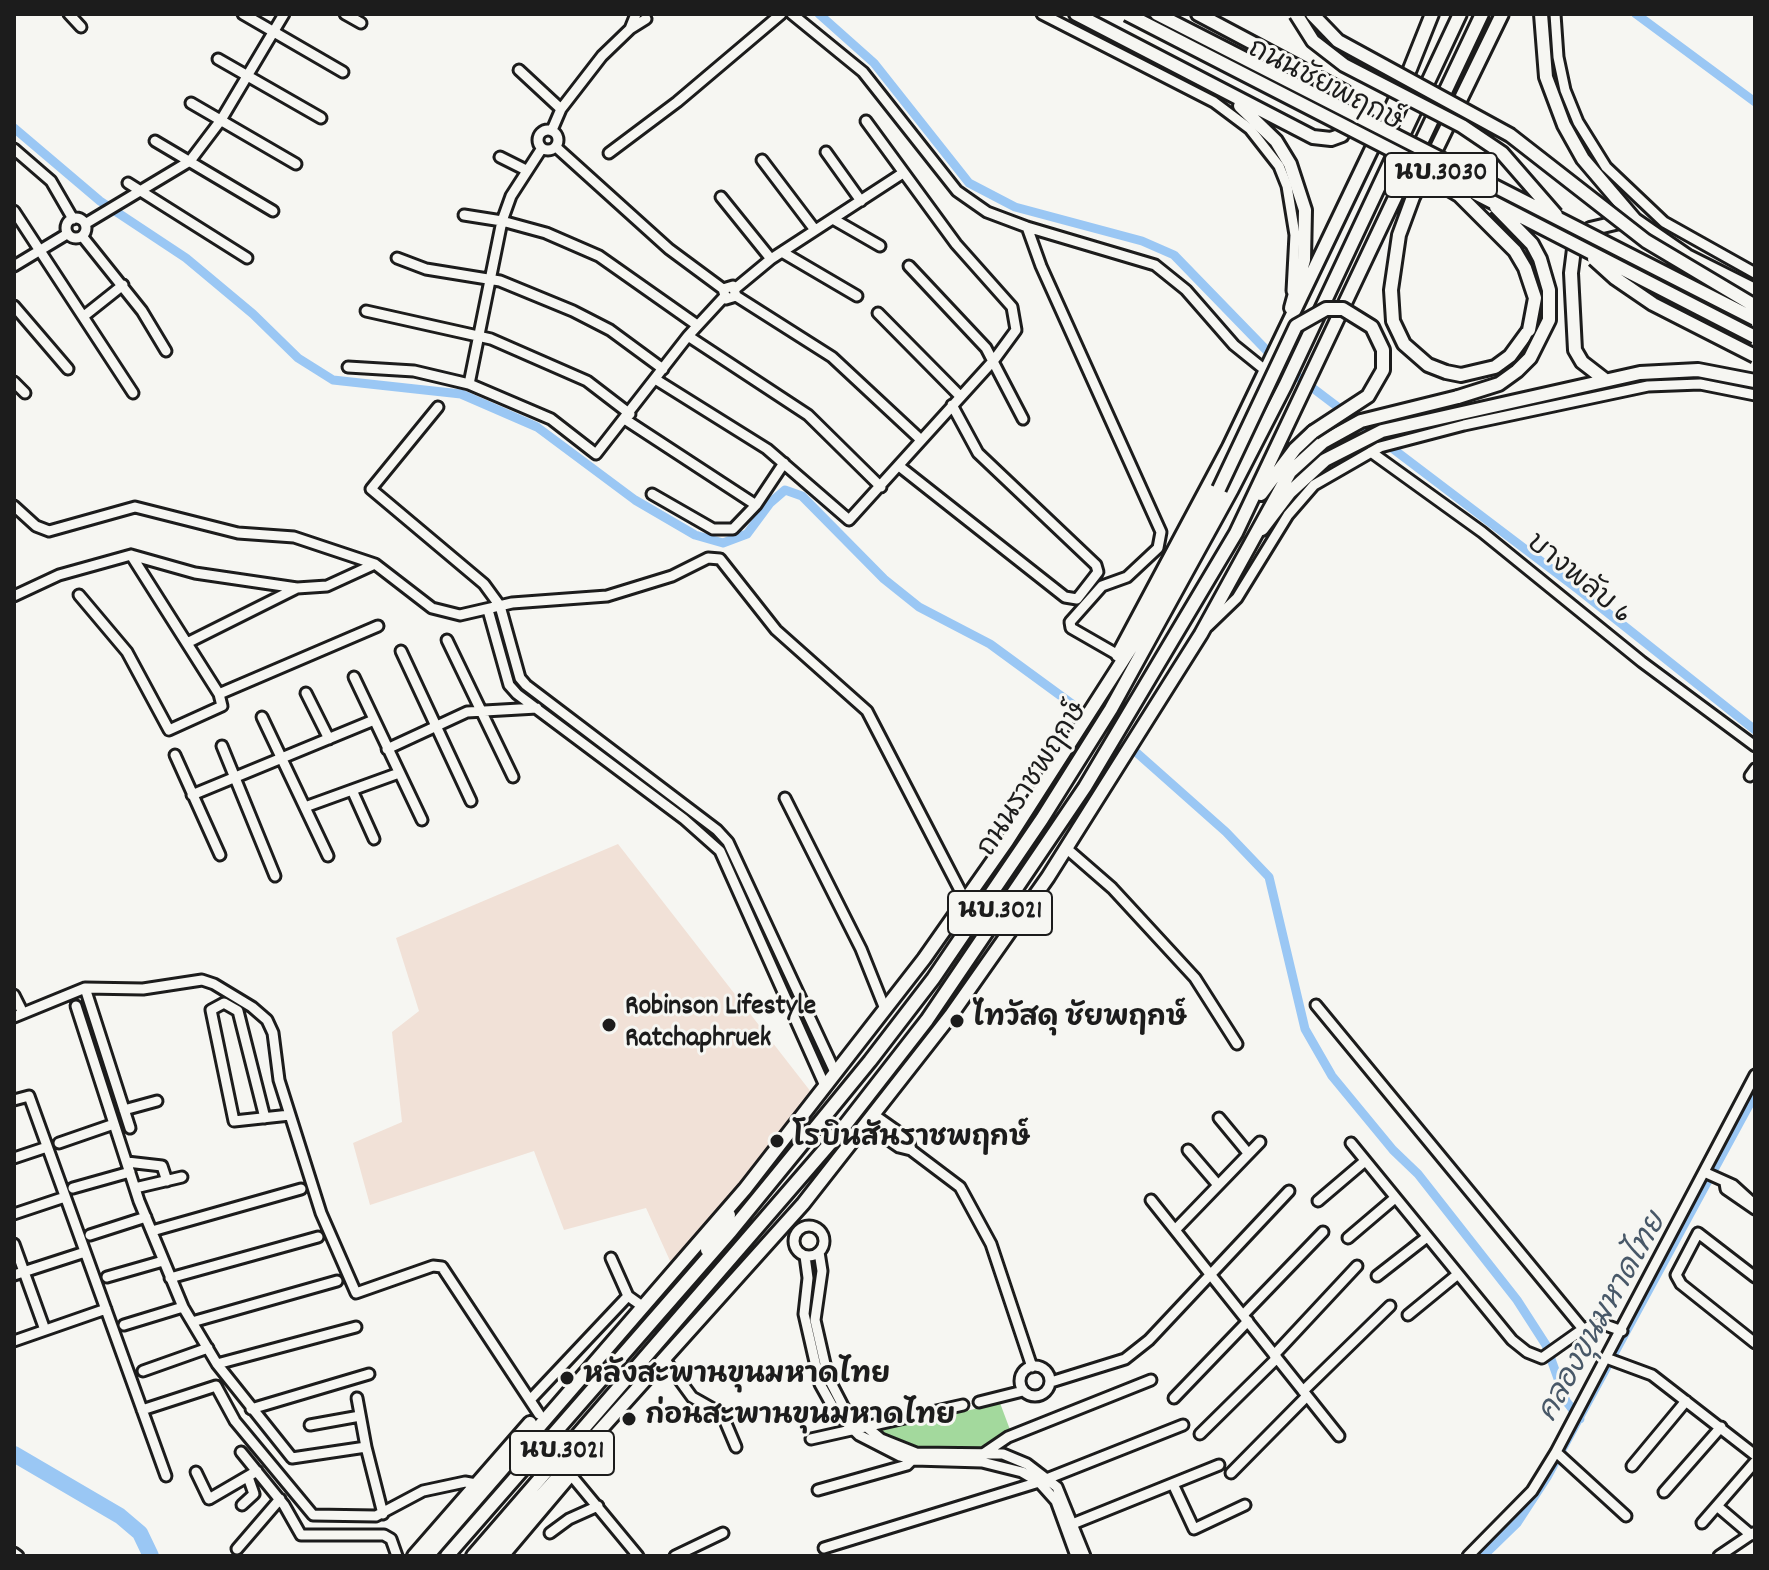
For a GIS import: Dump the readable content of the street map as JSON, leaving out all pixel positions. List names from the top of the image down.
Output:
{
  "streets": {
    "main road": [
      "ถนนชัยพฤกษ์",
      "นบ.3030",
      "ถนนราชพฤกษ์",
      "นบ.3021"
    ],
    "street": ["บางพลับ 6"]
  },
  "crossings": [
    ["ถนนราชพฤกษ์", "นบ.3021"]
  ],
  "water": ["คลองขุนมหาดไทย"],
  "places": [
    "ไทวัสดุ ชัยพฤกษ์",
    "Robinson Lifestyle Ratchaphruek",
    "โรบินสันราชพฤกษ์",
    "หลังสะพานขุนมหาดไทย",
    "ก่อนสะพานขุนมหาดไทย"
  ]
}
